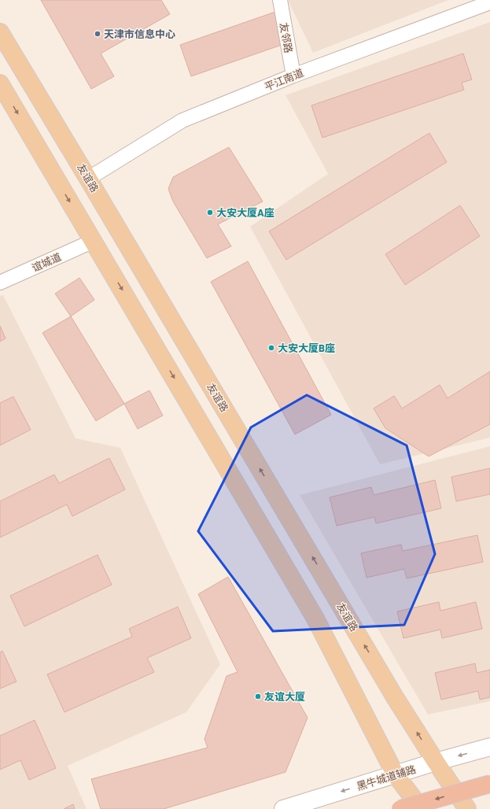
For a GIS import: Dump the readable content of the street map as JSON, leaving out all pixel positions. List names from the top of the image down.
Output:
{
  "streets": {
    "main road": ["友谊路", "黑牛城道辅路"],
    "street": ["友邻路", "平江南道", "谊城道"]
  },
  "crossings": [
    ["友邻路", "平江南道"],
    ["平江南道", "友谊路"],
    ["友谊路", "黑牛城道辅路"]
  ],
  "one_way": ["黑牛城道辅路"],
  "places": [
    "天津市信息中心",
    "大安大厦A座",
    "大安大厦B座",
    "友谊大厦"
  ]
}
